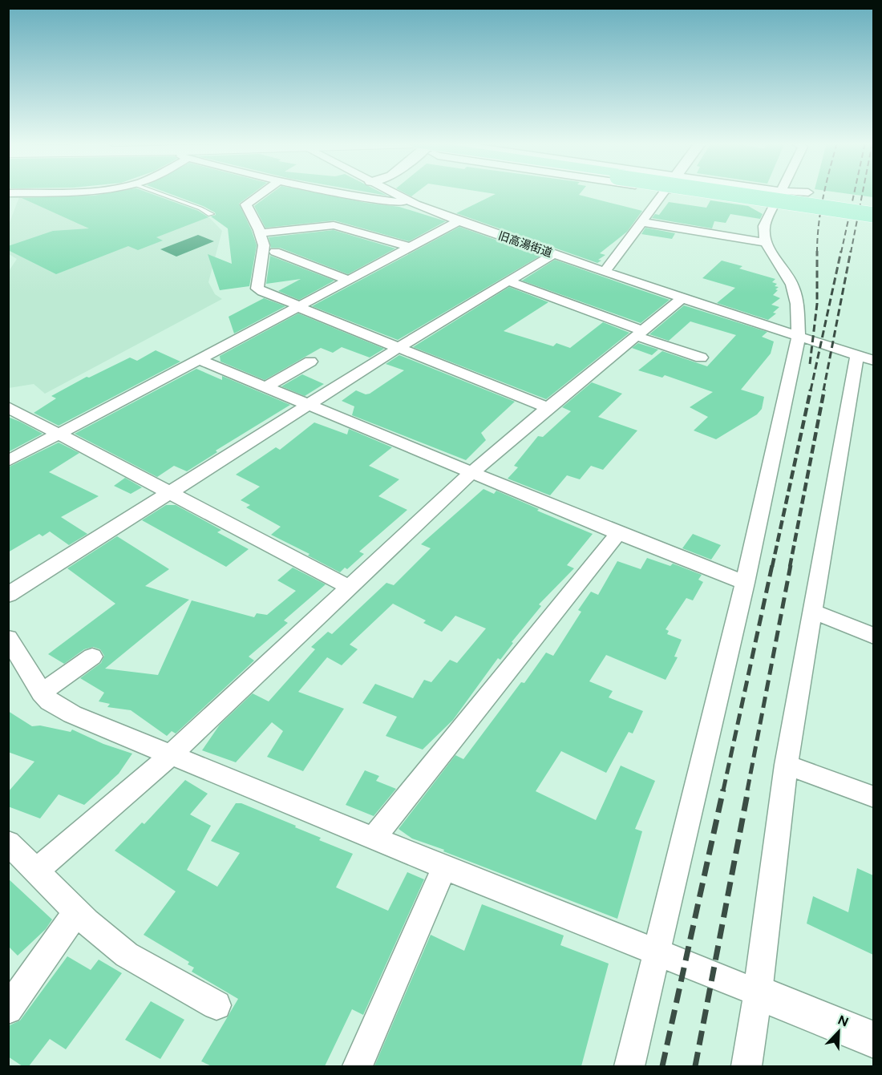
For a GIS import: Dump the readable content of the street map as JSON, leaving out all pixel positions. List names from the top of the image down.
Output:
{
  "streets": {
    "street": ["旧高湯街道"]
  },
  "north": "top right"
}
